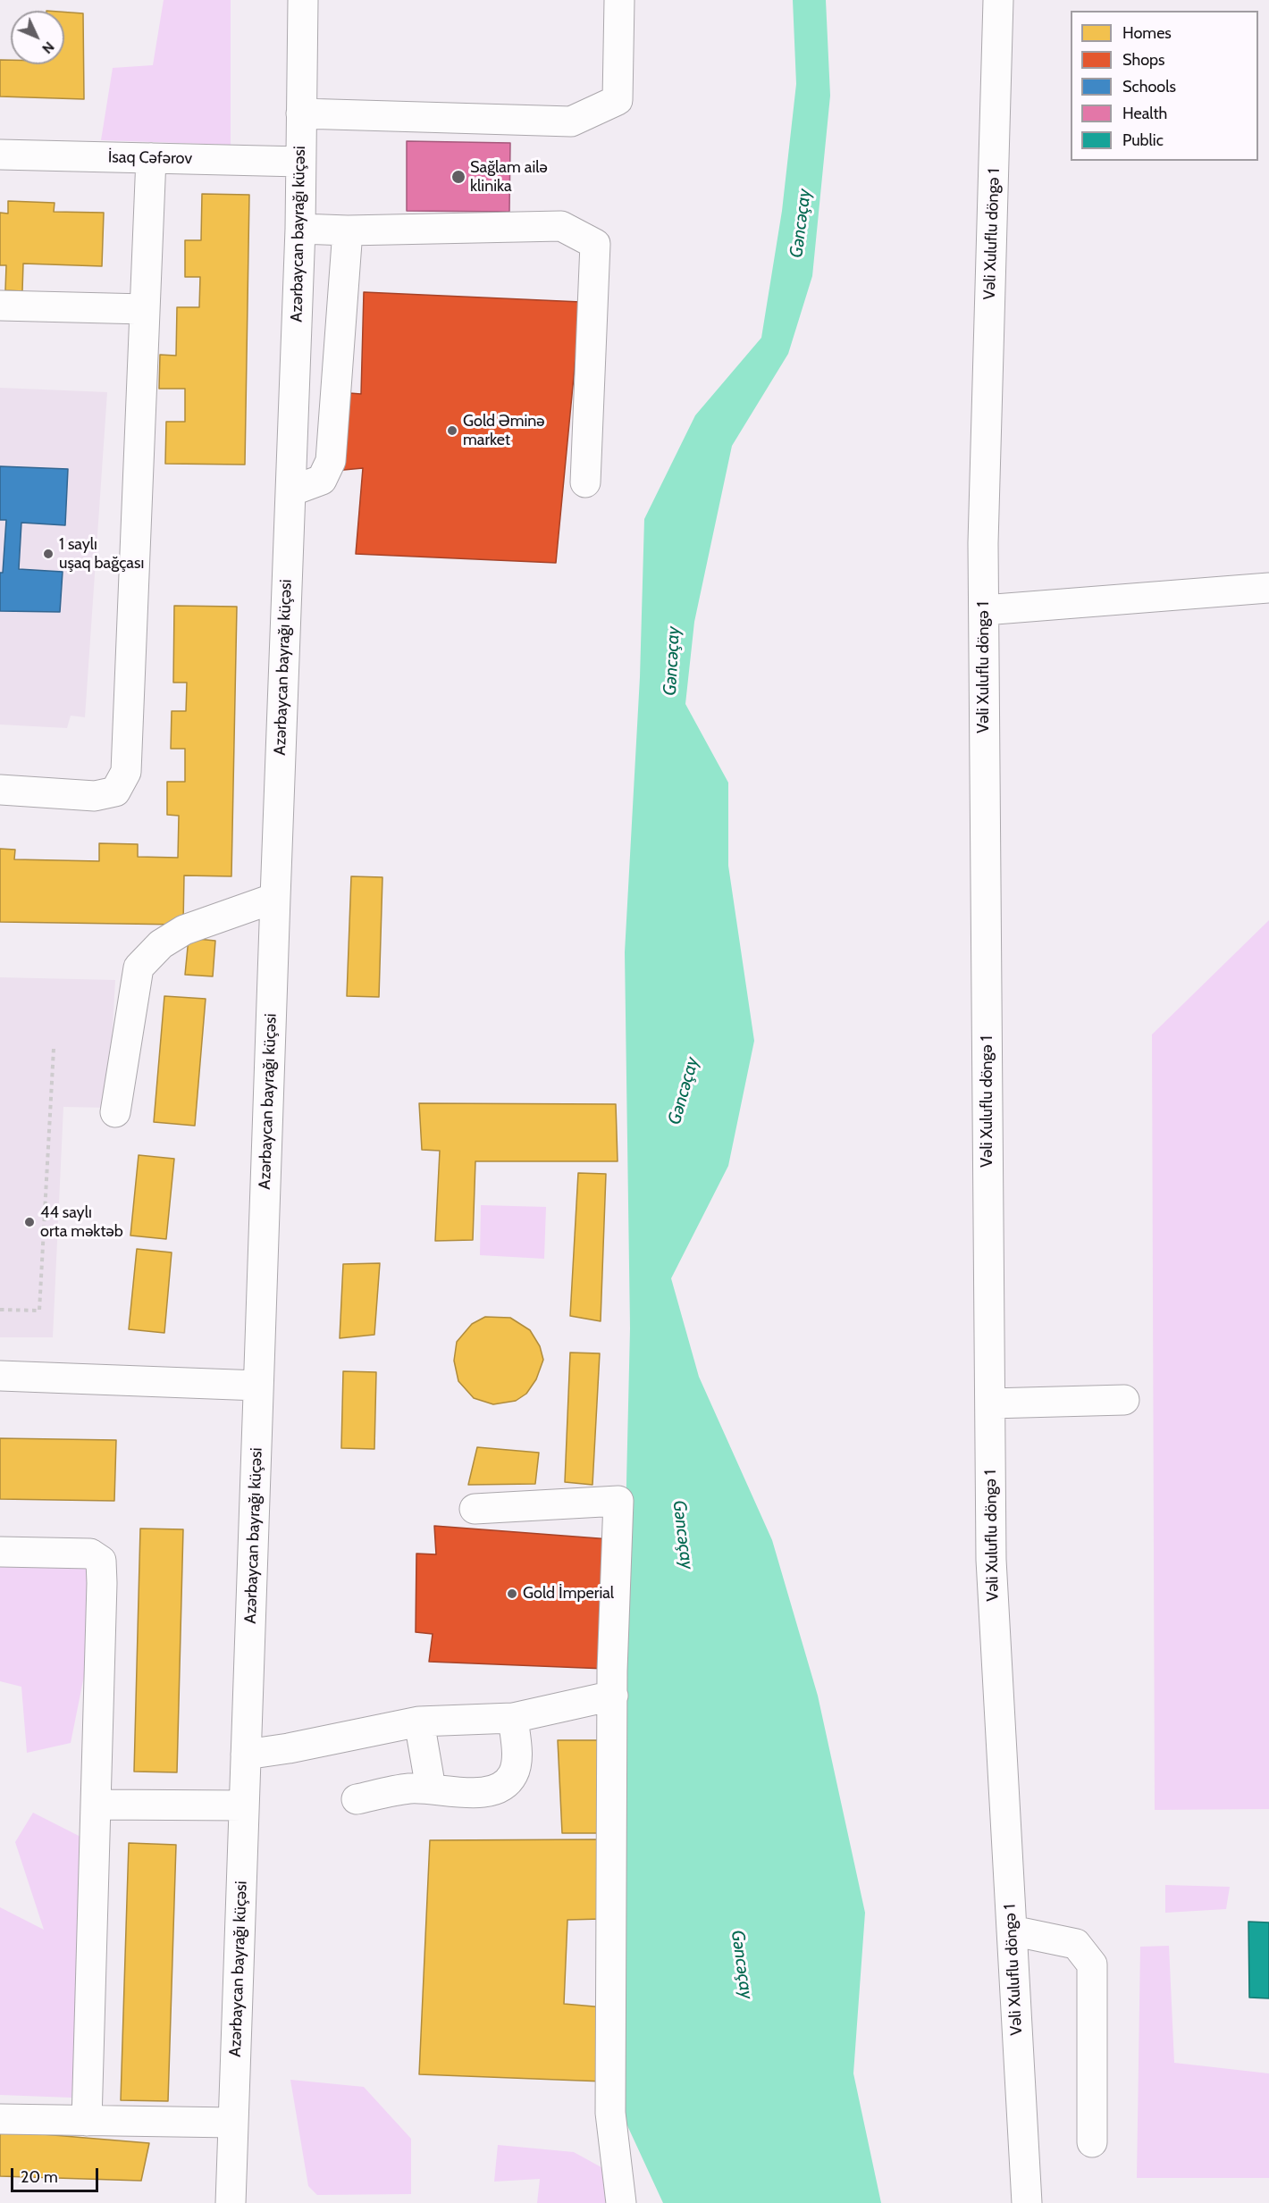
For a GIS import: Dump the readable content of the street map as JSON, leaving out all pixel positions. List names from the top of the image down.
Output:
{
  "streets": {
    "street": ["İsaq Cəfərov", "Azərbaycan bayrağı küçəsi", "Vəli Xuluflu döngə 1"]
  },
  "crossings": [
    ["İsaq Cəfərov", "Azərbaycan bayrağı küçəsi"]
  ],
  "water": ["Gəncəçay"],
  "places": [
    "Sağlam ailə klinika",
    "Gold Əminə market",
    "1 saylı uşaq bağçası",
    "44 saylı orta məktəb",
    "Gold İmperial"
  ],
  "legend": [
    "Homes",
    "Shops",
    "Schools",
    "Health",
    "Public"
  ],
  "scale_bar": "20 m",
  "north": "bottom right"
}
